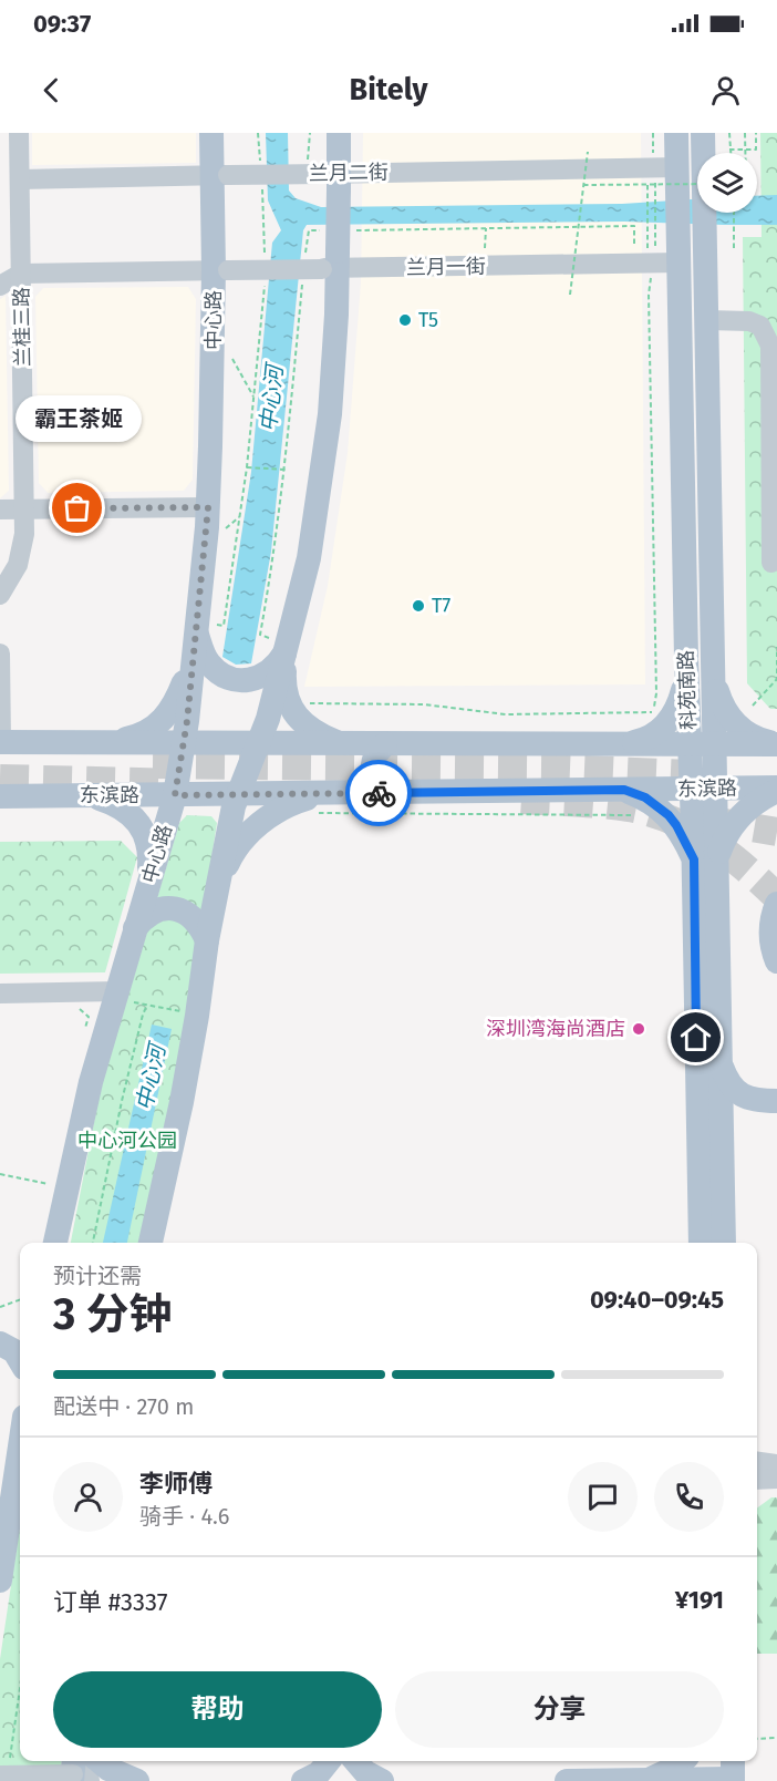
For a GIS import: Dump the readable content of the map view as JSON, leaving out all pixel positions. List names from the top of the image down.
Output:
{
  "streets": {
    "main road": ["中心路", "科苑南路", "东滨路"],
    "street": ["兰月二街", "兰月一街", "兰桂三路"]
  },
  "crossings": [
    ["兰月二街", "中心路"],
    ["兰月二街", "兰桂三路"],
    ["兰月二街", "科苑南路"],
    ["兰月一街", "中心路"],
    ["兰月一街", "兰桂三路"],
    ["兰月一街", "科苑南路"],
    ["中心路", "东滨路"],
    ["科苑南路", "东滨路"]
  ],
  "water": ["中心河"],
  "parks": ["中心河公园"],
  "places": [
    "T5",
    "霸王茶姬",
    "T7",
    "深圳湾海尚酒店"
  ],
  "page": {
    "status": "09:37",
    "header": "Bitely",
    "bubble": "霸王茶姬",
    "heading": ["3 分钟", "预计还需", "09:40–09:45"],
    "panel": [
      "李师傅",
      "骑手 · 4.6",
      "订单 #3337",
      "¥191"
    ],
    "bar": "配送中 · 270 m",
    "buttons": ["帮助", "分享"]
  }
}
